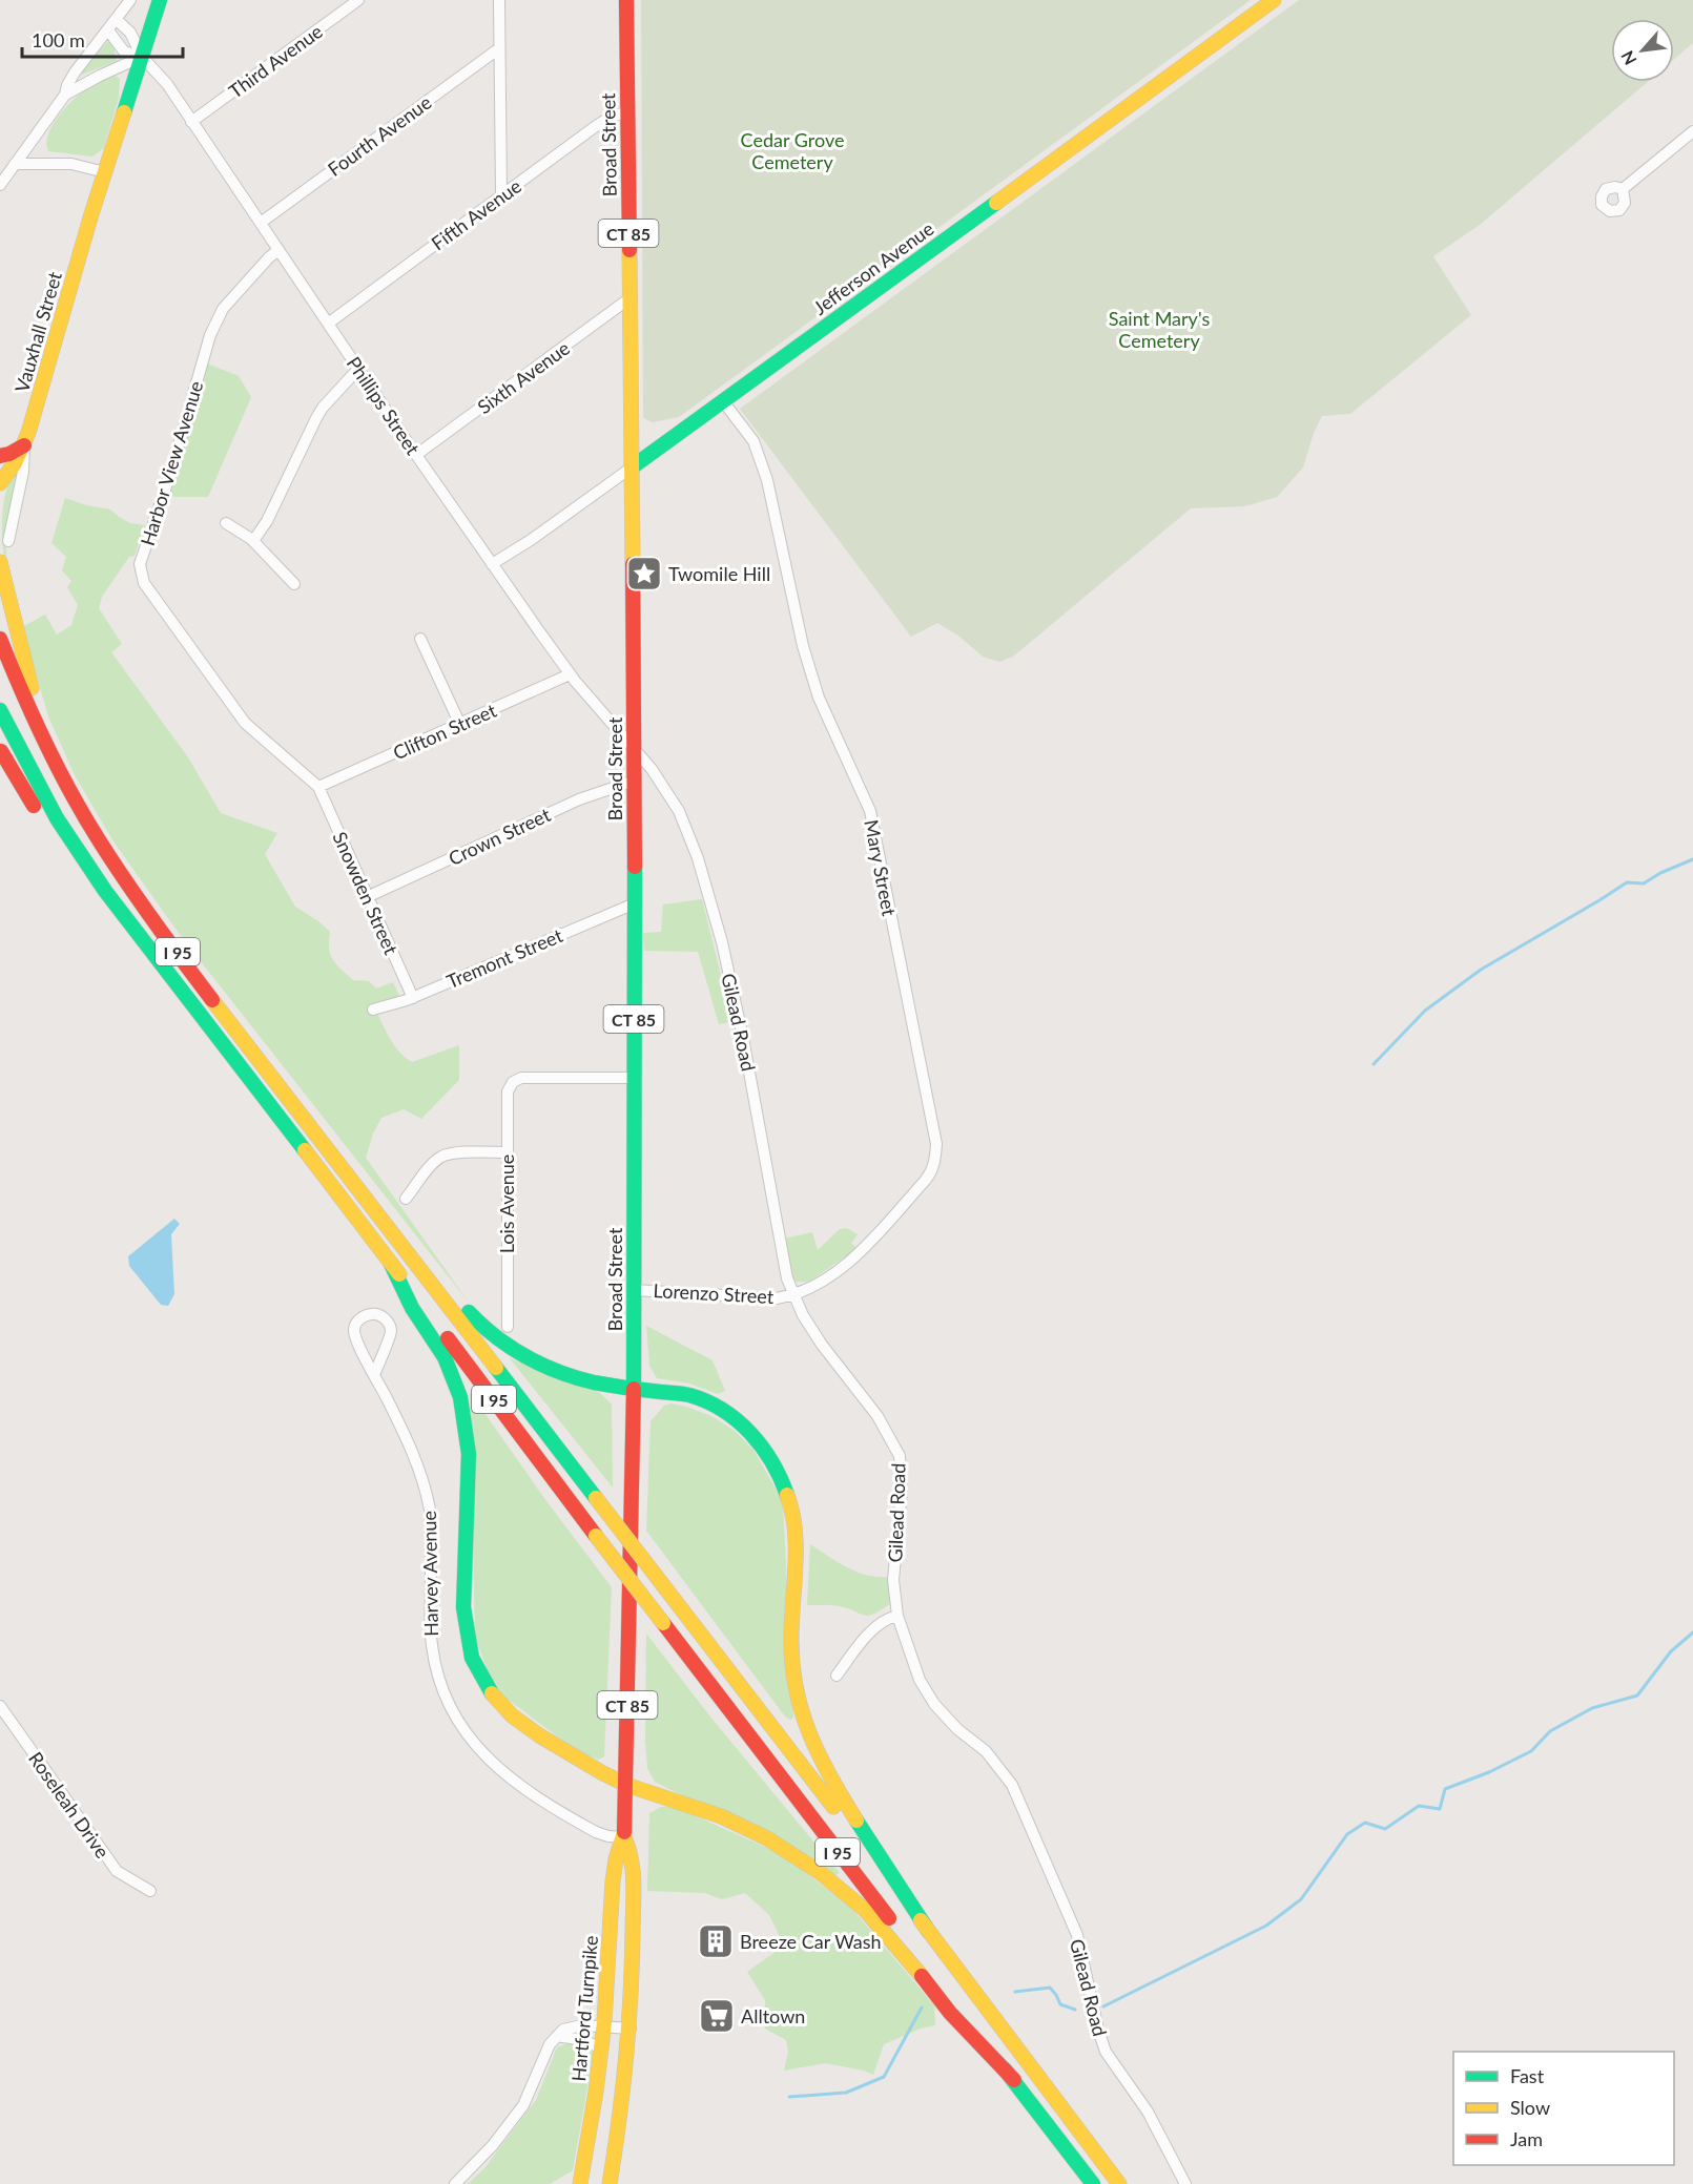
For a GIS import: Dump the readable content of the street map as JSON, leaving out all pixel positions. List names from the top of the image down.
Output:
{
  "streets": {
    "main road": [
      "Broad Street",
      "CT 85",
      "Jefferson Avenue",
      "Vauxhall Street",
      "I 95",
      "Hartford Turnpike"
    ],
    "street": [
      "Third Avenue",
      "Fourth Avenue",
      "Fifth Avenue",
      "Sixth Avenue",
      "Phillips Street",
      "Harbor View Avenue",
      "Clifton Street",
      "Crown Street",
      "Mary Street",
      "Snowden Street",
      "Tremont Street",
      "Gilead Road",
      "Lois Avenue",
      "Lorenzo Street",
      "Harvey Avenue",
      "Roseleah Drive"
    ]
  },
  "crossings": [
    ["Third Avenue", "Phillips Street"],
    ["Fourth Avenue", "Phillips Street"],
    ["Broad Street", "Fifth Avenue"],
    ["Broad Street", "Jefferson Avenue"],
    ["Broad Street", "Sixth Avenue"],
    ["Broad Street", "Phillips Street"],
    ["Broad Street", "Crown Street"],
    ["Broad Street", "Tremont Street"],
    ["Broad Street", "Gilead Road"],
    ["Broad Street", "Lois Avenue"],
    ["Broad Street", "Lorenzo Street"],
    ["Broad Street", "Hartford Turnpike"],
    ["Fifth Avenue", "Phillips Street"],
    ["Jefferson Avenue", "Phillips Street"],
    ["Jefferson Avenue", "Mary Street"],
    ["Vauxhall Street", "Phillips Street"],
    ["Sixth Avenue", "Phillips Street"],
    ["Phillips Street", "Harbor View Avenue"],
    ["Phillips Street", "Clifton Street"],
    ["Phillips Street", "Gilead Road"],
    ["Harbor View Avenue", "Clifton Street"],
    ["Harbor View Avenue", "Snowden Street"],
    ["Clifton Street", "Snowden Street"],
    ["Crown Street", "Snowden Street"],
    ["Mary Street", "Gilead Road"],
    ["Mary Street", "Lorenzo Street"],
    ["Snowden Street", "Tremont Street"],
    ["Gilead Road", "Lorenzo Street"],
    ["Harvey Avenue", "Hartford Turnpike"]
  ],
  "parks": ["Cedar Grove Cemetery", "Saint Mary's Cemetery"],
  "places": {
    "place": ["Twomile Hill"],
    "building": ["Breeze Car Wash"],
    "supermarket": ["Alltown"]
  },
  "legend": ["Fast", "Slow", "Jam"],
  "scale_bar": "100 m",
  "north": "bottom left"
}
